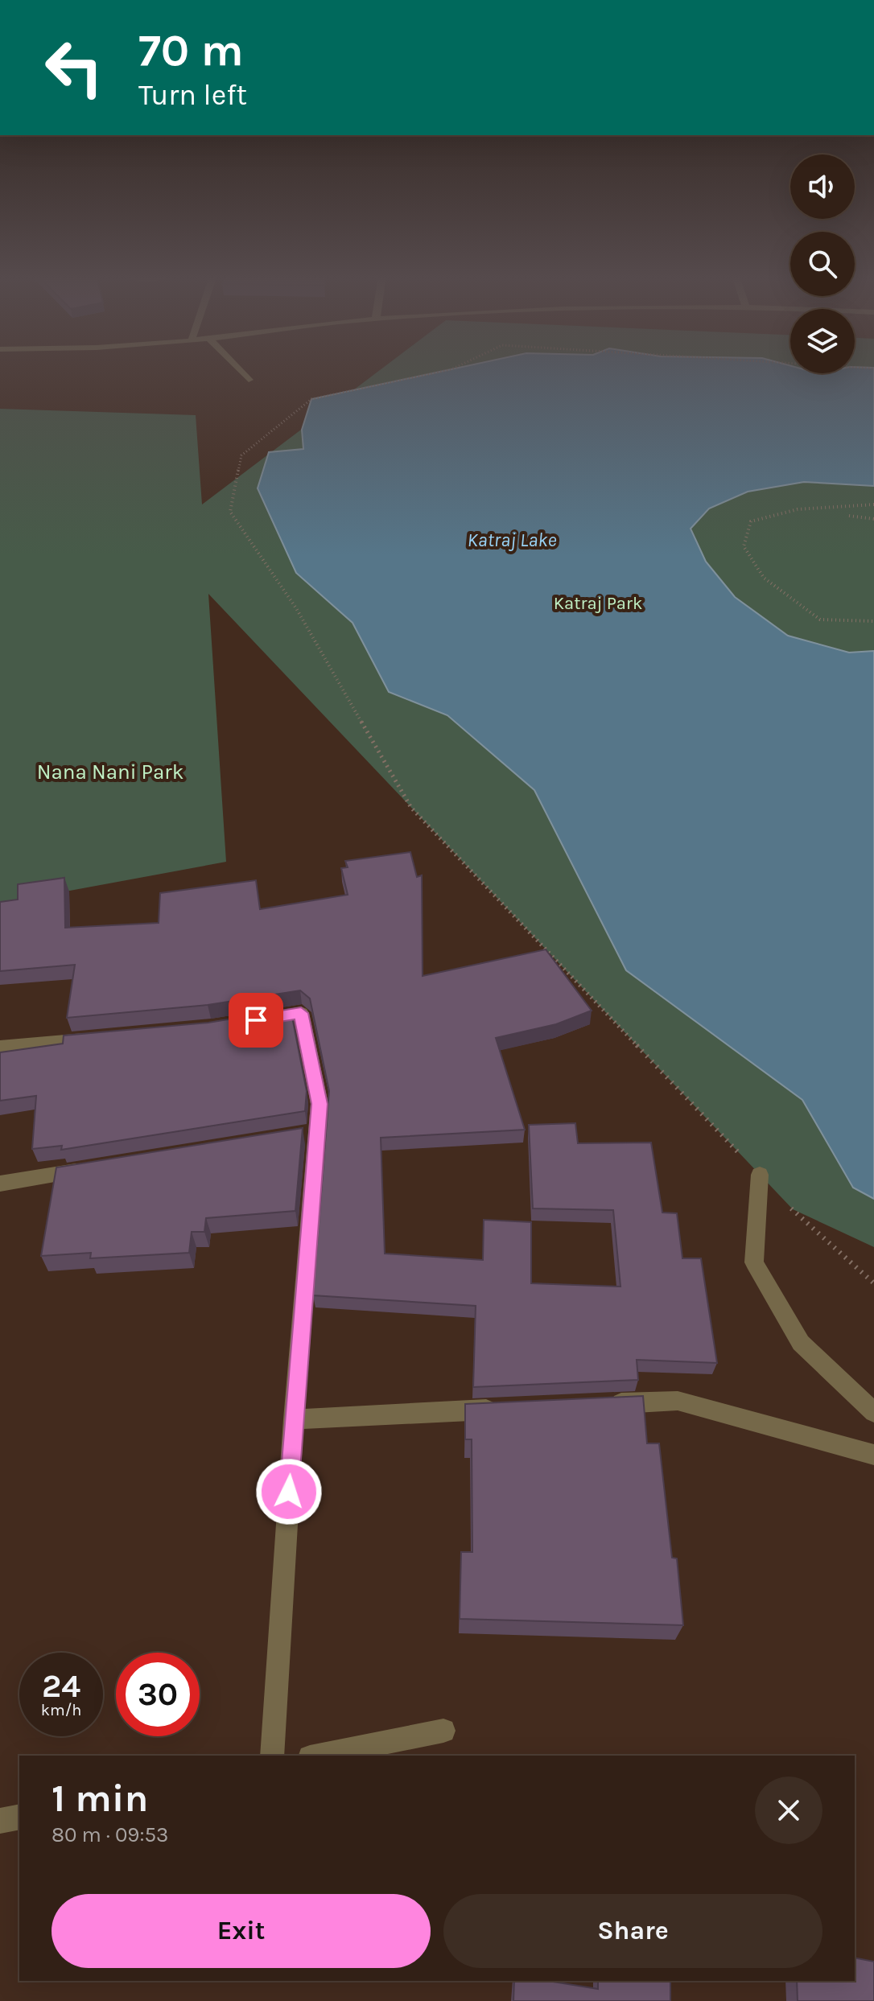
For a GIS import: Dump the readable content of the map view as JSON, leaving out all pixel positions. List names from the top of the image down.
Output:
{
  "water": ["Katraj Lake"],
  "parks": ["Katraj Park", "Nana Nani Park"],
  "page": {
    "turn": ["70 m", "Turn left"],
    "speed": "24 km/h",
    "limit": "30",
    "heading": ["1 min", "80 m · 09:53"],
    "buttons": ["Exit", "Share"]
  }
}
